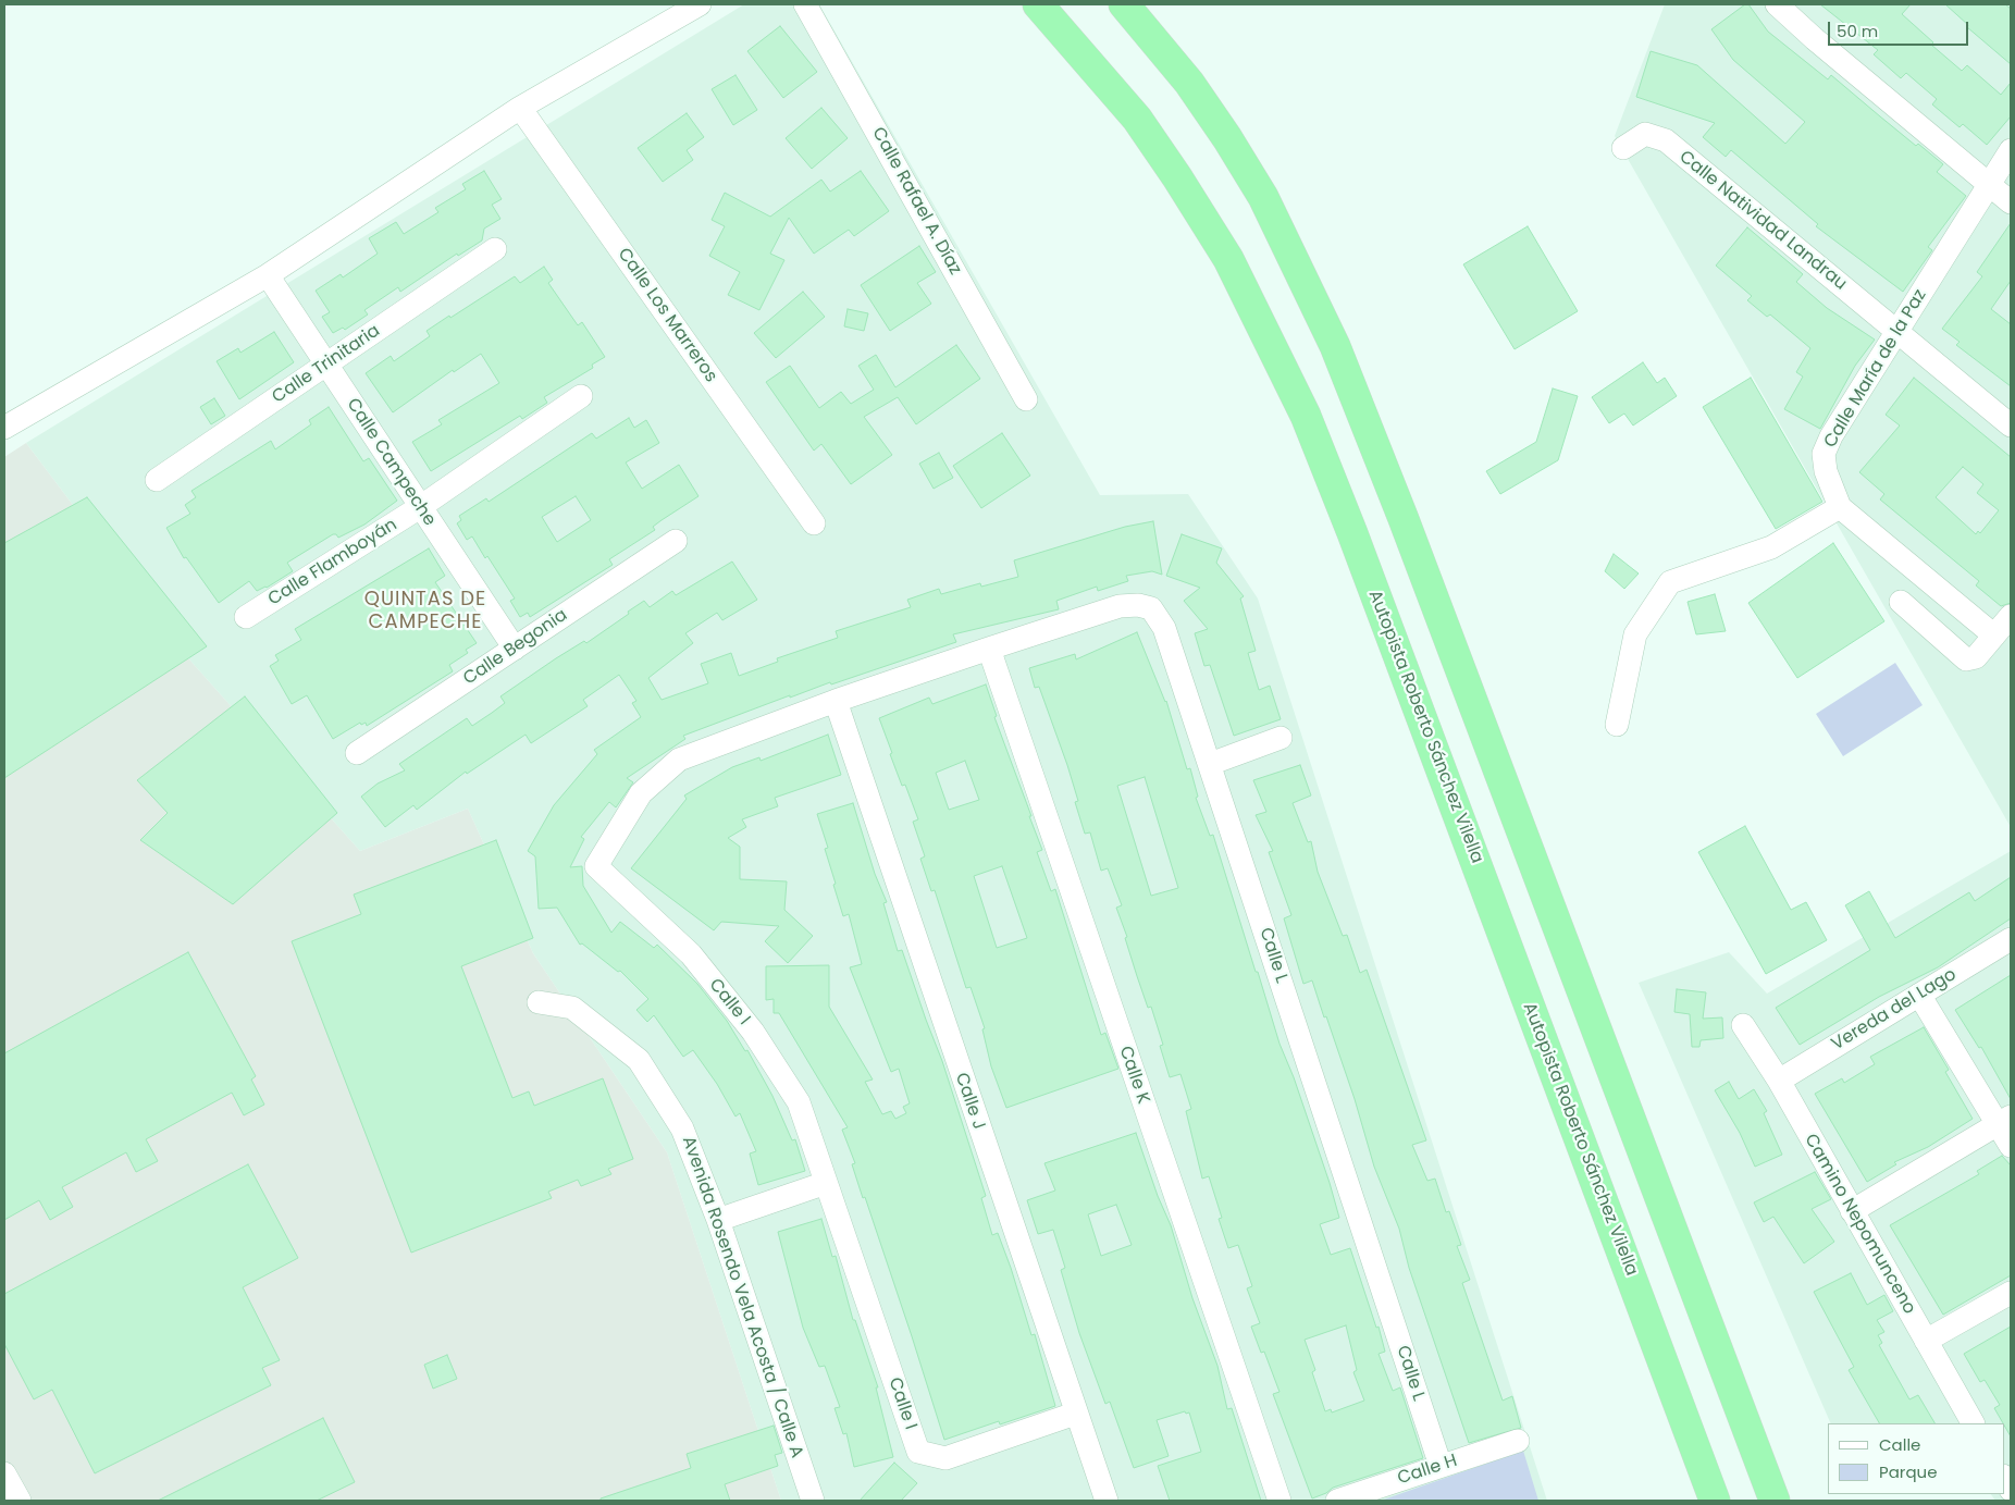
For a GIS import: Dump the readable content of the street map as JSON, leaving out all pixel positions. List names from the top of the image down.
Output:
{
  "streets": {
    "highway": ["Autopista Roberto Sánchez Vilella"],
    "street": [
      "Calle Rafael A. Díaz",
      "Calle Natividad Landrau",
      "Calle Los Marreros",
      "Calle Trinitaria",
      "Calle María de la Paz",
      "Calle Campeche",
      "Calle Flamboyán",
      "Calle Begonia",
      "Calle L",
      "Calle I",
      "Vereda del Lago",
      "Calle K",
      "Calle J",
      "Camino Nepomunceno",
      "Avenida Rosendo Vela Acosta / Calle A",
      "Calle H"
    ]
  },
  "crossings": [
    ["Calle Natividad Landrau", "Calle María de la Paz"],
    ["Calle Trinitaria", "Calle Campeche"],
    ["Calle Campeche", "Calle Flamboyán"],
    ["Calle Campeche", "Calle Begonia"],
    ["Calle L", "Calle I"],
    ["Calle L", "Calle K"],
    ["Calle L", "Calle H"],
    ["Calle I", "Calle K"],
    ["Calle I", "Calle J"],
    ["Vereda del Lago", "Camino Nepomunceno"]
  ],
  "districts": ["QUINTAS DE CAMPECHE"],
  "legend": ["Calle", "Parque"],
  "scale_bar": "50 m"
}
